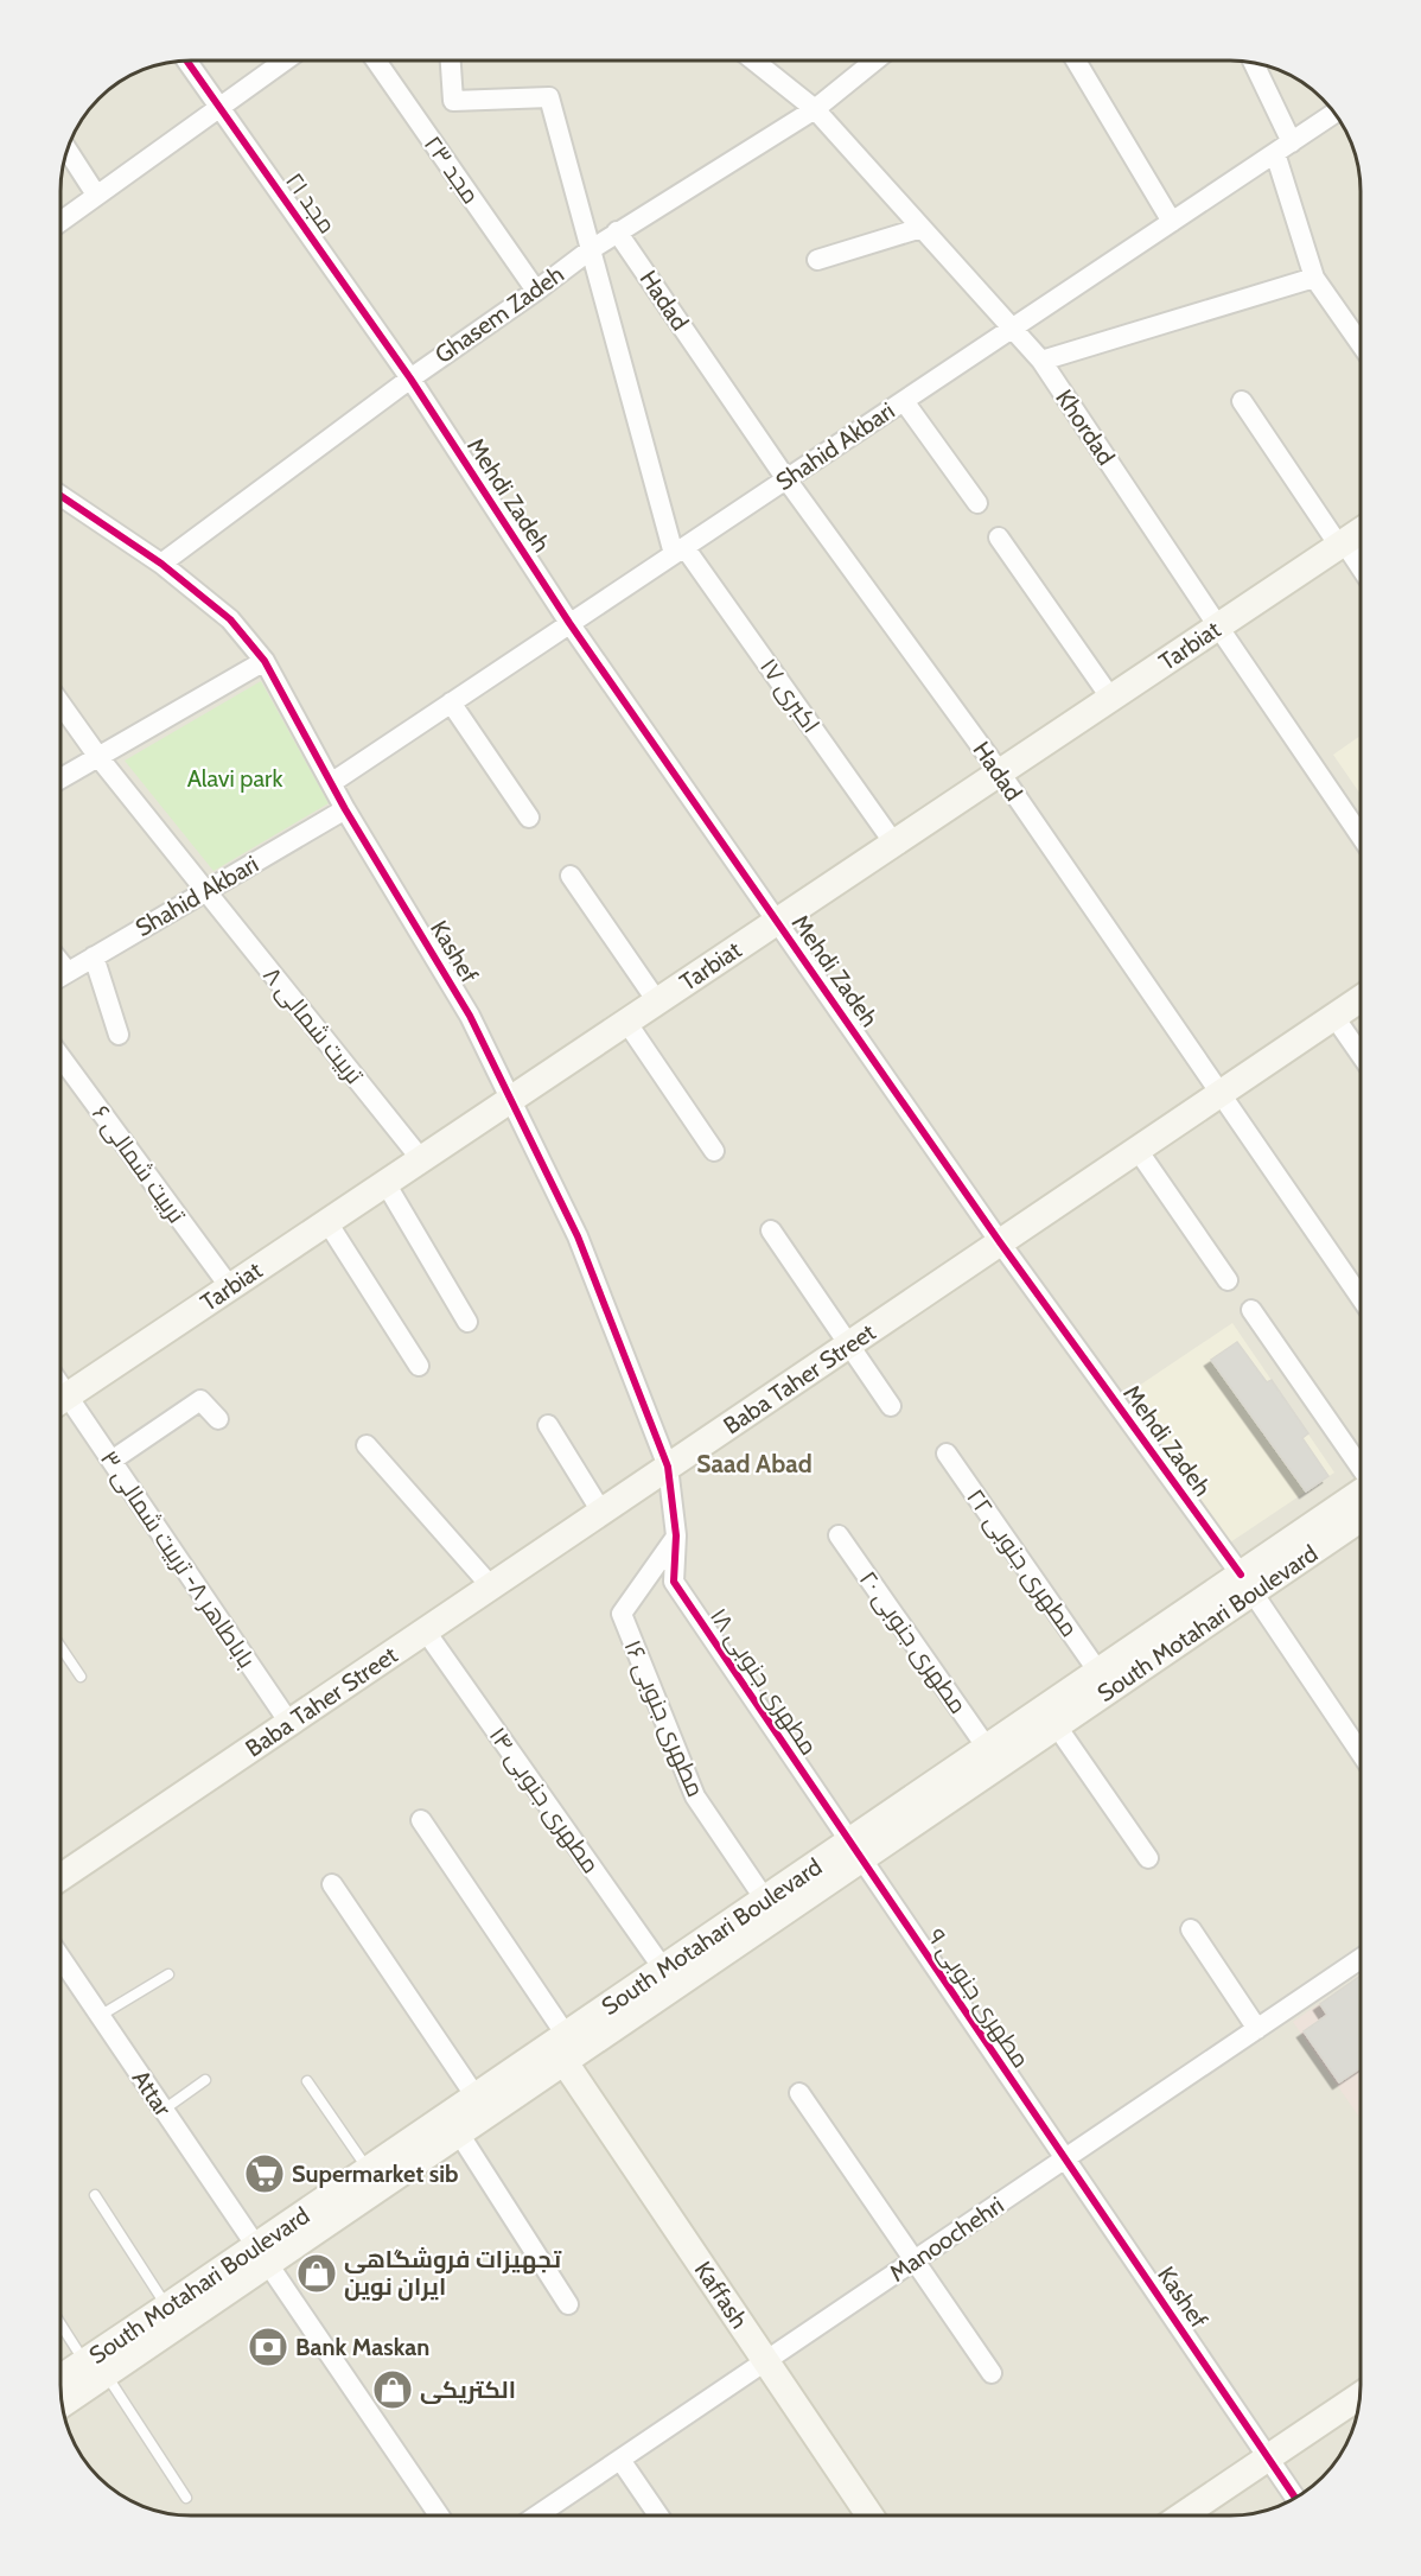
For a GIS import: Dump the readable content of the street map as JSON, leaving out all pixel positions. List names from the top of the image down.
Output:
{
  "streets": {
    "street": [
      "مجد ۲۳",
      "مجد ۲۱",
      "Hadad",
      "Ghasem Zadeh",
      "Khordad",
      "Shahid Akbari",
      "Mehdi Zadeh",
      "Tarbiat",
      "اکبری ۱۷",
      "Kashef",
      "تربیت شمالی ۸",
      "تربیت شمالی ۶",
      "Baba Taher Street",
      "باباطاهر ۸- تربیت شمالی ۳",
      "مطهری جنوبی ۲۲",
      "South Motahari Boulevard",
      "مطهری جنوبی ۲۰",
      "مطهری جنوبی ۱۸",
      "مطهری جنوبی ۱۶",
      "مطهری جنوبی ۱۴",
      "مطهری جنوبی ۹",
      "Attar",
      "Manoochehri",
      "Kaffash"
    ]
  },
  "crossings": [
    ["مجد ۲۳", "Ghasem Zadeh"],
    ["مجد ۲۱", "Ghasem Zadeh"],
    ["مجد ۲۱", "Mehdi Zadeh"],
    ["Hadad", "Ghasem Zadeh"],
    ["Hadad", "Shahid Akbari"],
    ["Hadad", "Tarbiat"],
    ["Hadad", "Baba Taher Street"],
    ["Ghasem Zadeh", "Khordad"],
    ["Ghasem Zadeh", "Mehdi Zadeh"],
    ["Ghasem Zadeh", "اکبری ۱۷"],
    ["Ghasem Zadeh", "Kashef"],
    ["Khordad", "Shahid Akbari"],
    ["Khordad", "Tarbiat"],
    ["Shahid Akbari", "Mehdi Zadeh"],
    ["Shahid Akbari", "اکبری ۱۷"],
    ["Shahid Akbari", "Kashef"],
    ["Shahid Akbari", "تربیت شمالی ۸"],
    ["Mehdi Zadeh", "Tarbiat"],
    ["Mehdi Zadeh", "Baba Taher Street"],
    ["Mehdi Zadeh", "South Motahari Boulevard"],
    ["Tarbiat", "اکبری ۱۷"],
    ["Tarbiat", "Kashef"],
    ["Tarbiat", "تربیت شمالی ۸"],
    ["Tarbiat", "تربیت شمالی ۶"],
    ["Kashef", "Baba Taher Street"],
    ["Kashef", "مطهری جنوبی ۱۸"],
    ["Kashef", "مطهری جنوبی ۱۶"],
    ["Kashef", "مطهری جنوبی ۹"],
    ["Kashef", "Manoochehri"],
    ["Baba Taher Street", "باباطاهر ۸- تربیت شمالی ۳"],
    ["Baba Taher Street", "مطهری جنوبی ۱۴"],
    ["مطهری جنوبی ۲۲", "South Motahari Boulevard"],
    ["South Motahari Boulevard", "مطهری جنوبی ۲۰"],
    ["South Motahari Boulevard", "مطهری جنوبی ۱۸"],
    ["South Motahari Boulevard", "مطهری جنوبی ۱۶"],
    ["South Motahari Boulevard", "مطهری جنوبی ۱۴"],
    ["South Motahari Boulevard", "مطهری جنوبی ۹"],
    ["South Motahari Boulevard", "Attar"],
    ["South Motahari Boulevard", "Kaffash"],
    ["مطهری جنوبی ۱۸", "مطهری جنوبی ۱۶"],
    ["مطهری جنوبی ۱۸", "مطهری جنوبی ۹"],
    ["مطهری جنوبی ۹", "Manoochehri"],
    ["Manoochehri", "Kaffash"]
  ],
  "districts": ["Saad Abad"],
  "parks": ["Alavi park"],
  "places": {
    "supermarket": ["Supermarket sib"],
    "shop": ["تجهیزات فروشگاهی ایران نوین", "الکتریکی"],
    "bank": ["Bank Maskan"]
  }
}
